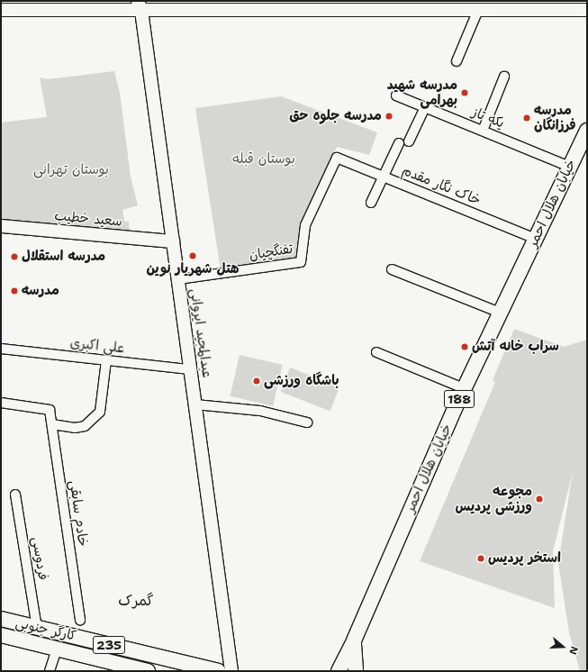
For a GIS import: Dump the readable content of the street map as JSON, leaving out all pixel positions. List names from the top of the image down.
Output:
{
  "streets": {
    "main road": [
      "خیابان هلال احمر",
      "188",
      "کارگر جنوبی",
      "235"
    ],
    "street": [
      "یکه تاز",
      "خاک‌ نگار‌ مقدم",
      "سعید خطیب",
      "تفنگچیان",
      "عبدالمجید ایروانی",
      "علی اکبری",
      "خادم سابقی",
      "فردوسی"
    ]
  },
  "crossings": [
    ["یکه تاز", "خیابان هلال احمر"],
    ["خاک‌ نگار‌ مقدم", "خیابان هلال احمر"],
    ["خاک‌ نگار‌ مقدم", "تفنگچیان"],
    ["سعید خطیب", "عبدالمجید ایروانی"],
    ["تفنگچیان", "عبدالمجید ایروانی"],
    ["عبدالمجید ایروانی", "علی اکبری"],
    ["فردوسی", "کارگر جنوبی"]
  ],
  "districts": ["گمرک"],
  "parks": ["بوستان قبله", "بوستان تهرانی"],
  "places": [
    "مدرسه شهید بهرامی",
    "مدرسه جلوه حق",
    "مدرسه فرزانگان",
    "هتل شهریار نوین",
    "مدرسه استقلال",
    "مدرسه",
    "سراب خانه آتش",
    "باشگاه ورزشی",
    "مجوعه ورزشی پردیس",
    "استخر پردیس"
  ],
  "north": "right"
}
